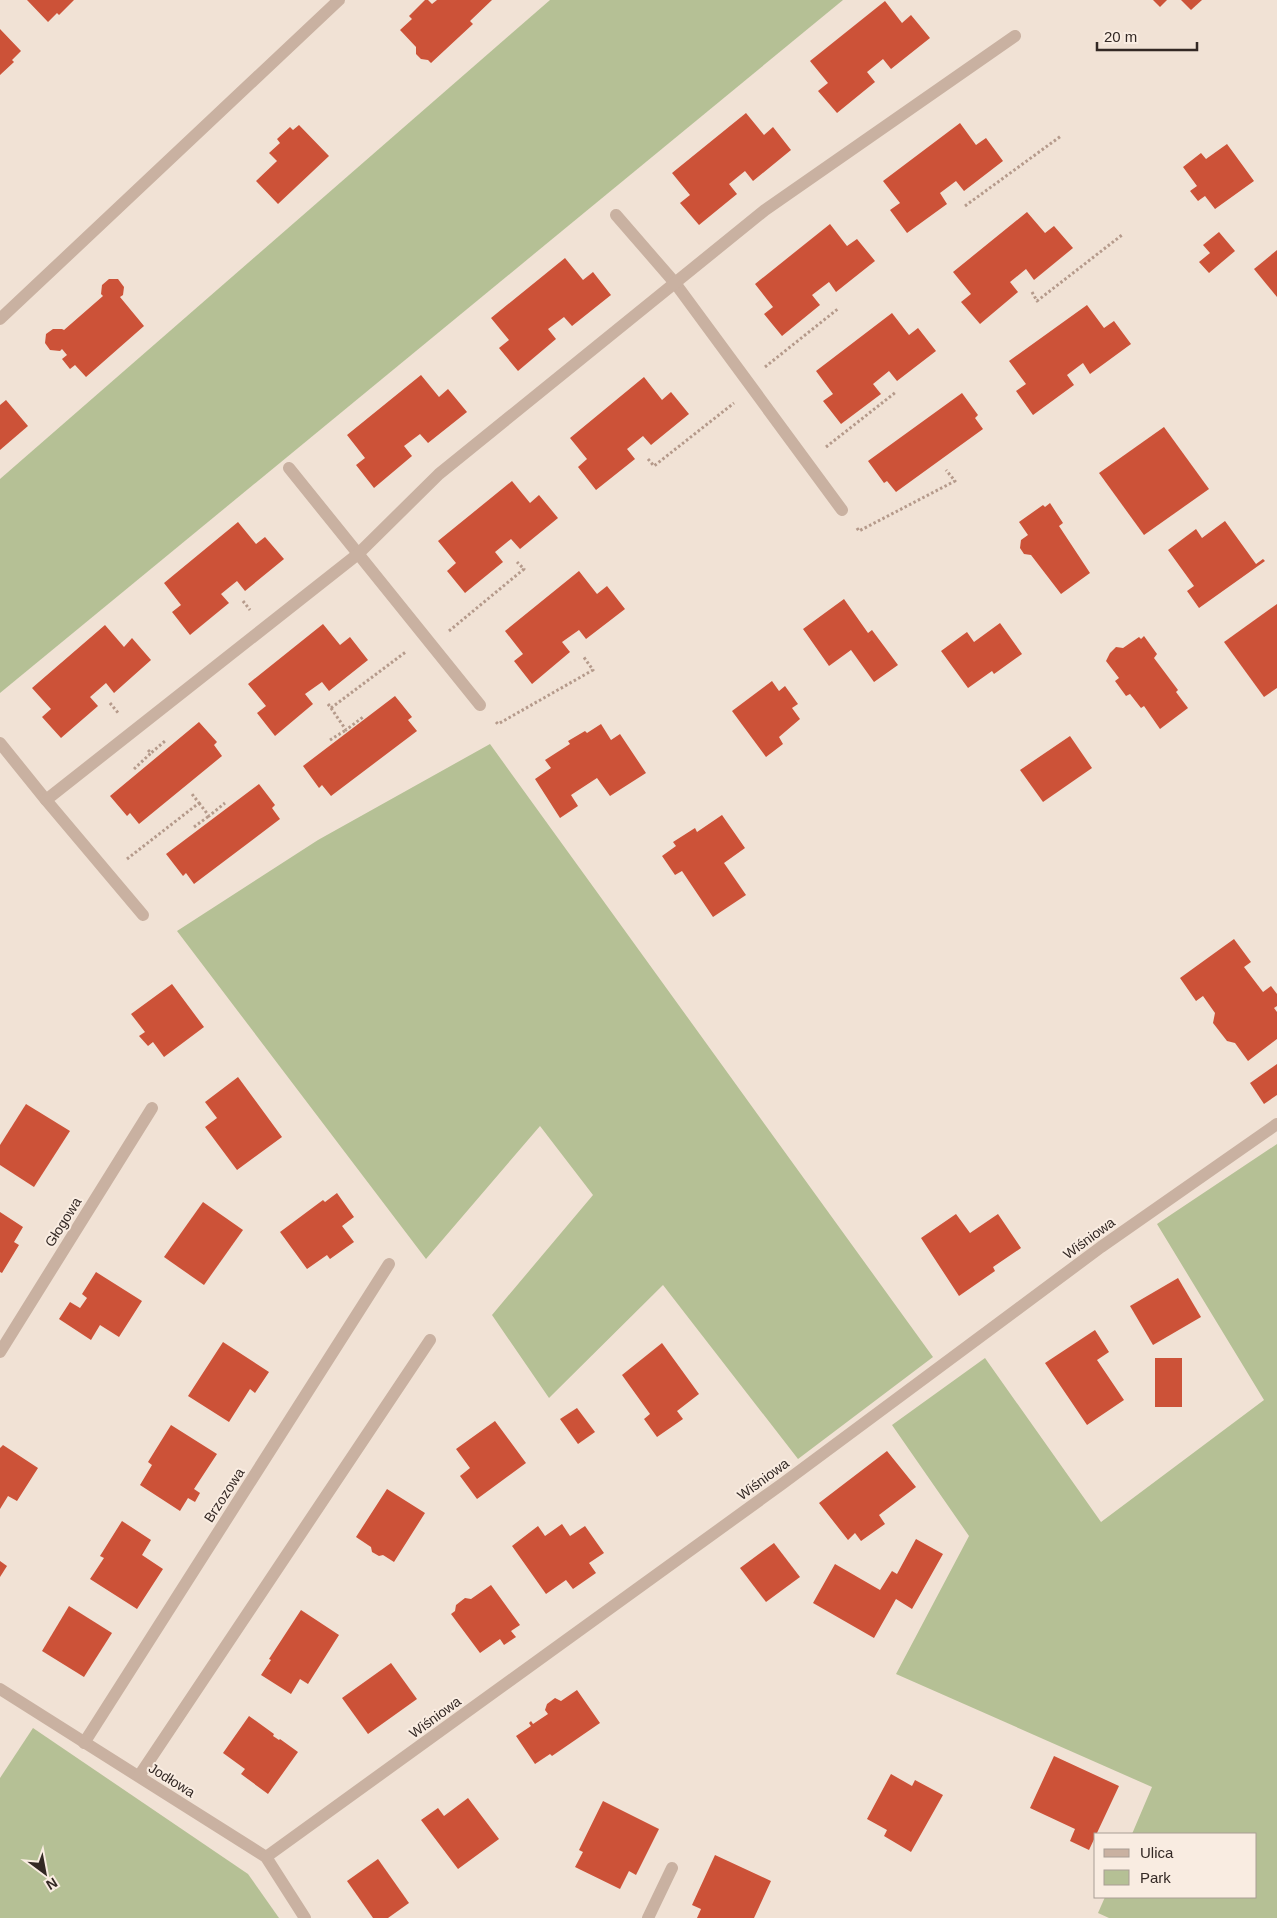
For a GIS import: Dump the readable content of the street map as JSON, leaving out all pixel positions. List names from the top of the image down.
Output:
{
  "streets": {
    "street": [
      "Głogowa",
      "Wiśniowa",
      "Brzozowa",
      "Jodłowa"
    ]
  },
  "crossings": [
    ["Wiśniowa", "Jodłowa"],
    ["Brzozowa", "Jodłowa"]
  ],
  "legend": ["Ulica", "Park"],
  "scale_bar": "20 m",
  "north": "bottom right"
}
